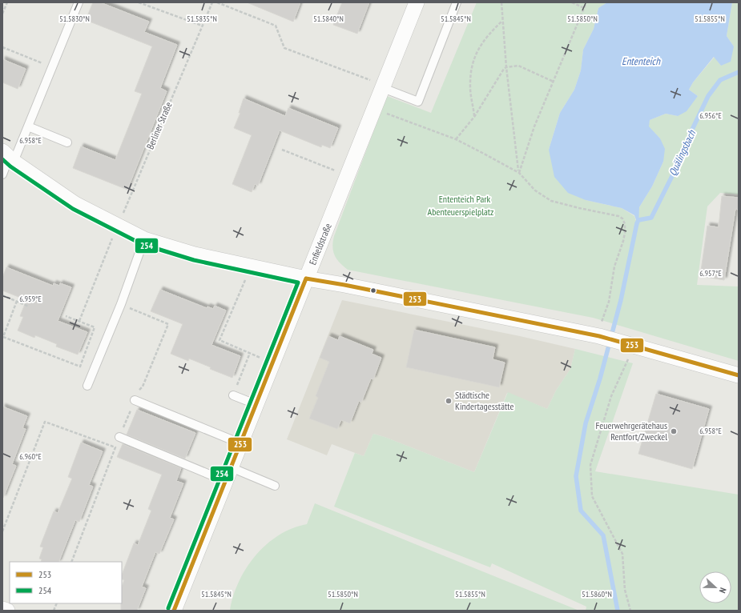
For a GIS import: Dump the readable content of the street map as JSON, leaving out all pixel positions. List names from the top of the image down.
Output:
{
  "streets": {
    "street": ["Enfieldstraße"],
    "path": ["Berliner Straße"]
  },
  "water": ["Ententeich", "Quälingsbach"],
  "parks": ["Ententeich Park", "Abenteuerspielplatz"],
  "places": ["Städtische Kindertagesstätte", "Feuerwehrgerätehaus Rentfort/Zweckel"],
  "lines": ["transit line 254", "transit line 253"],
  "legend": ["253", "254"],
  "north": "right",
  "coordinates": [
    "51.5835°N",
    "51.5830°N",
    "51.5840°N",
    "51.5845°N",
    "51.5850°N",
    "51.5855°N",
    "6.956°E",
    "6.958°E",
    "6.957°E",
    "6.959°E",
    "6.960°E",
    "51.5860°N"
  ]
}
